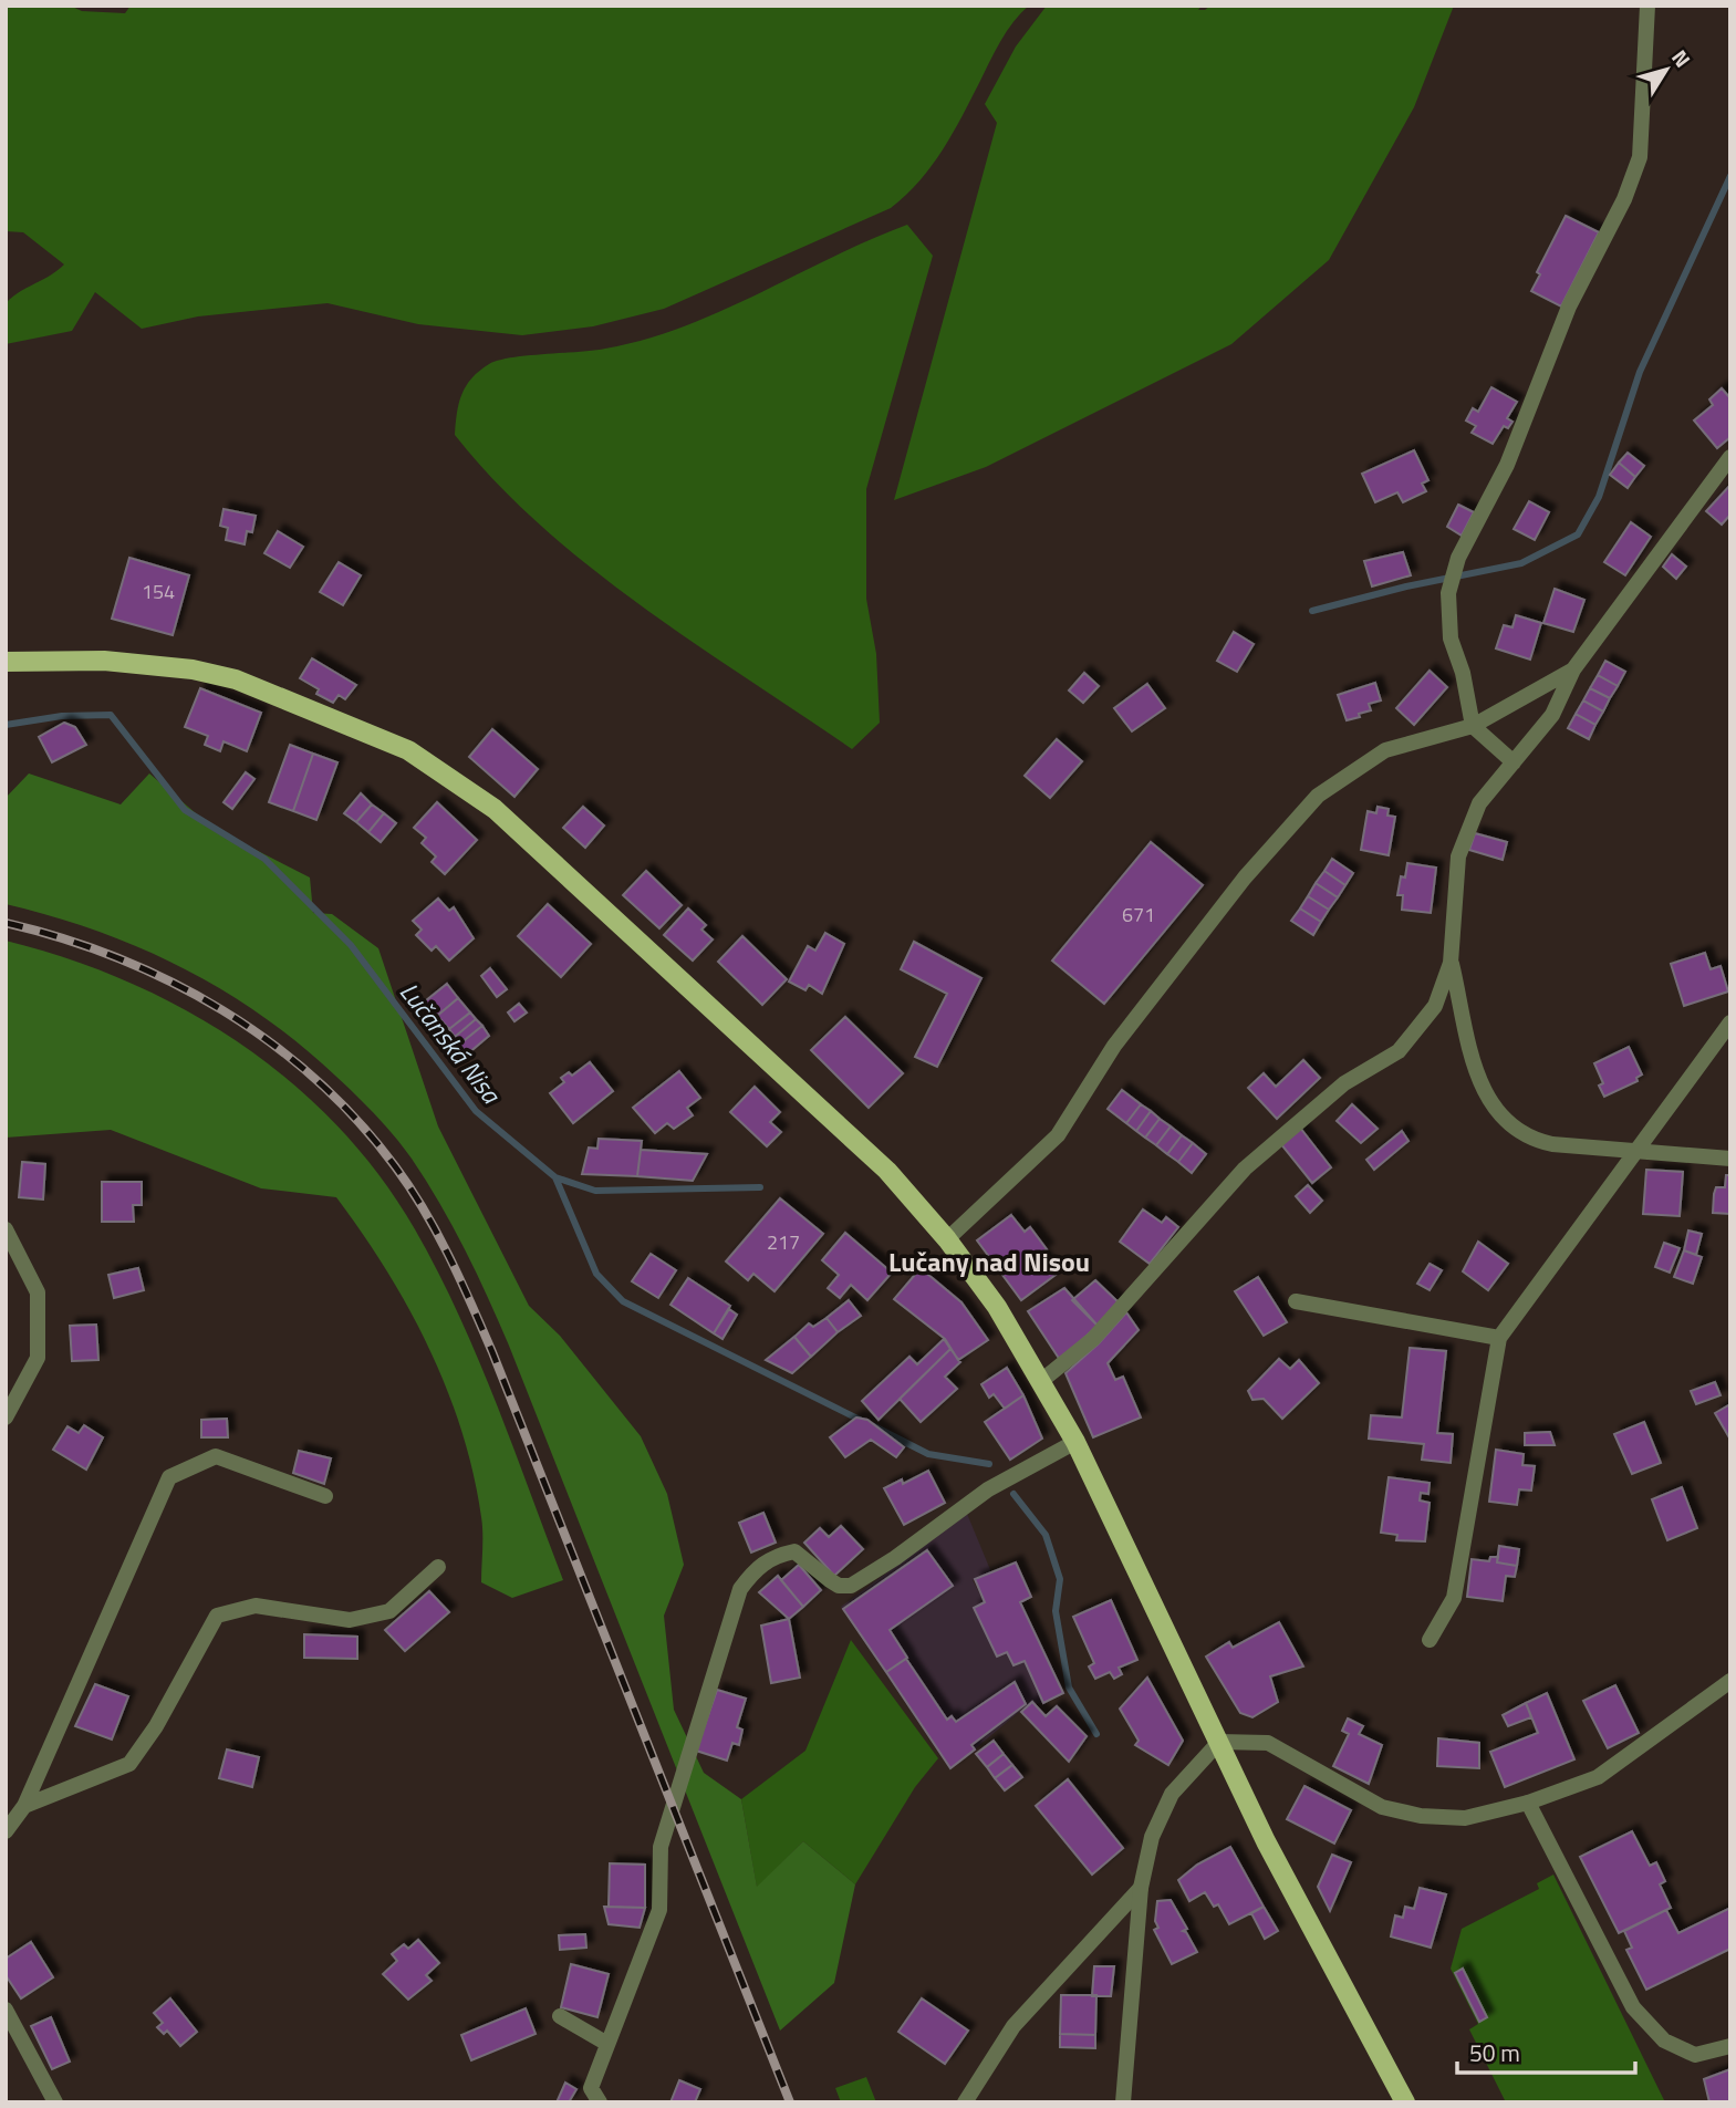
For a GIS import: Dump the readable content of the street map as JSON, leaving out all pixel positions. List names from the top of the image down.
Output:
{
  "districts": ["Lučany nad Nisou"],
  "water": ["Lučanská Nisa"],
  "house_numbers": ["154", "671", "217"],
  "scale_bar": "50 m",
  "north": "top right"
}
